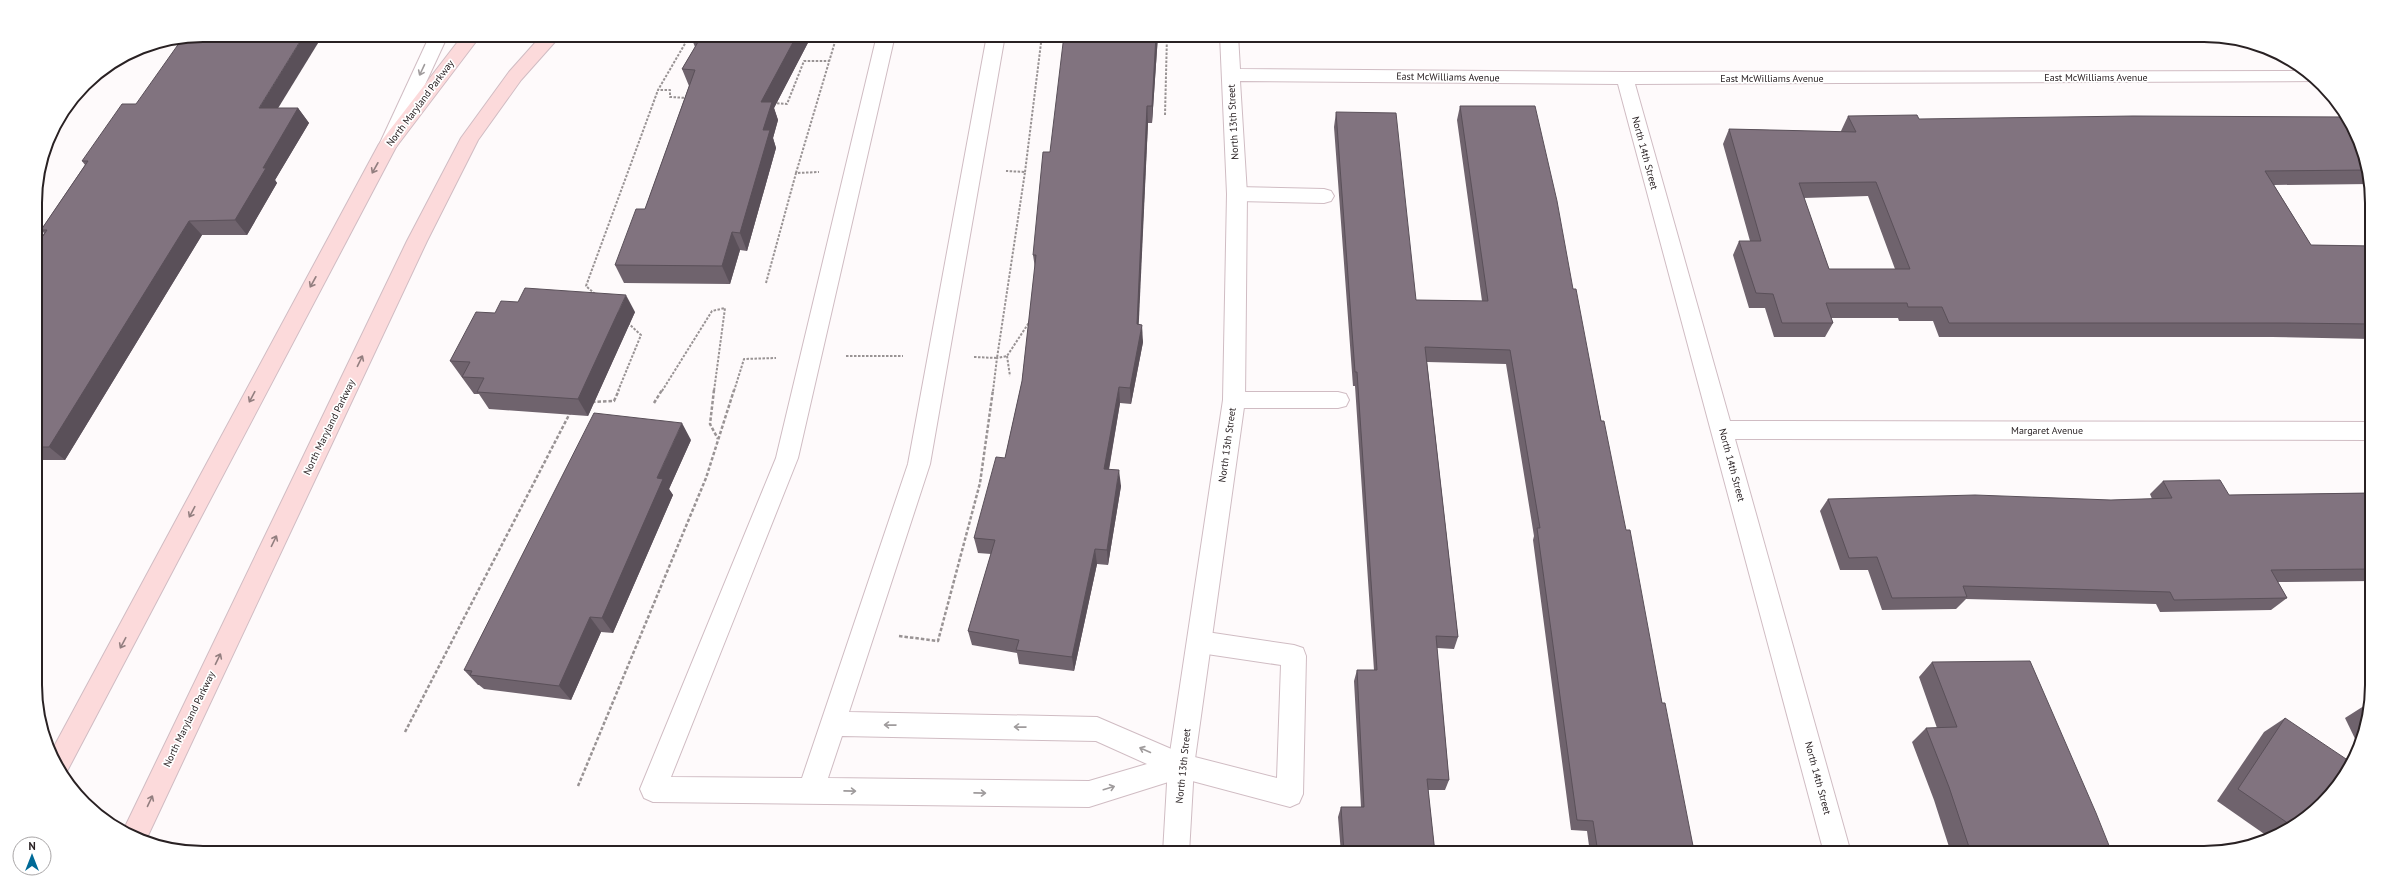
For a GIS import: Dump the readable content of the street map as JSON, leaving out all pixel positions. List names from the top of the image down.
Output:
{
  "streets": {
    "main road": ["North Maryland Parkway"],
    "street": [
      "East McWilliams Avenue",
      "North 13th Street",
      "North 14th Street",
      "Margaret Avenue"
    ]
  },
  "crossings": [
    ["East McWilliams Avenue", "North 13th Street"],
    ["East McWilliams Avenue", "North 14th Street"],
    ["North 14th Street", "Margaret Avenue"]
  ],
  "north": "top"
}
